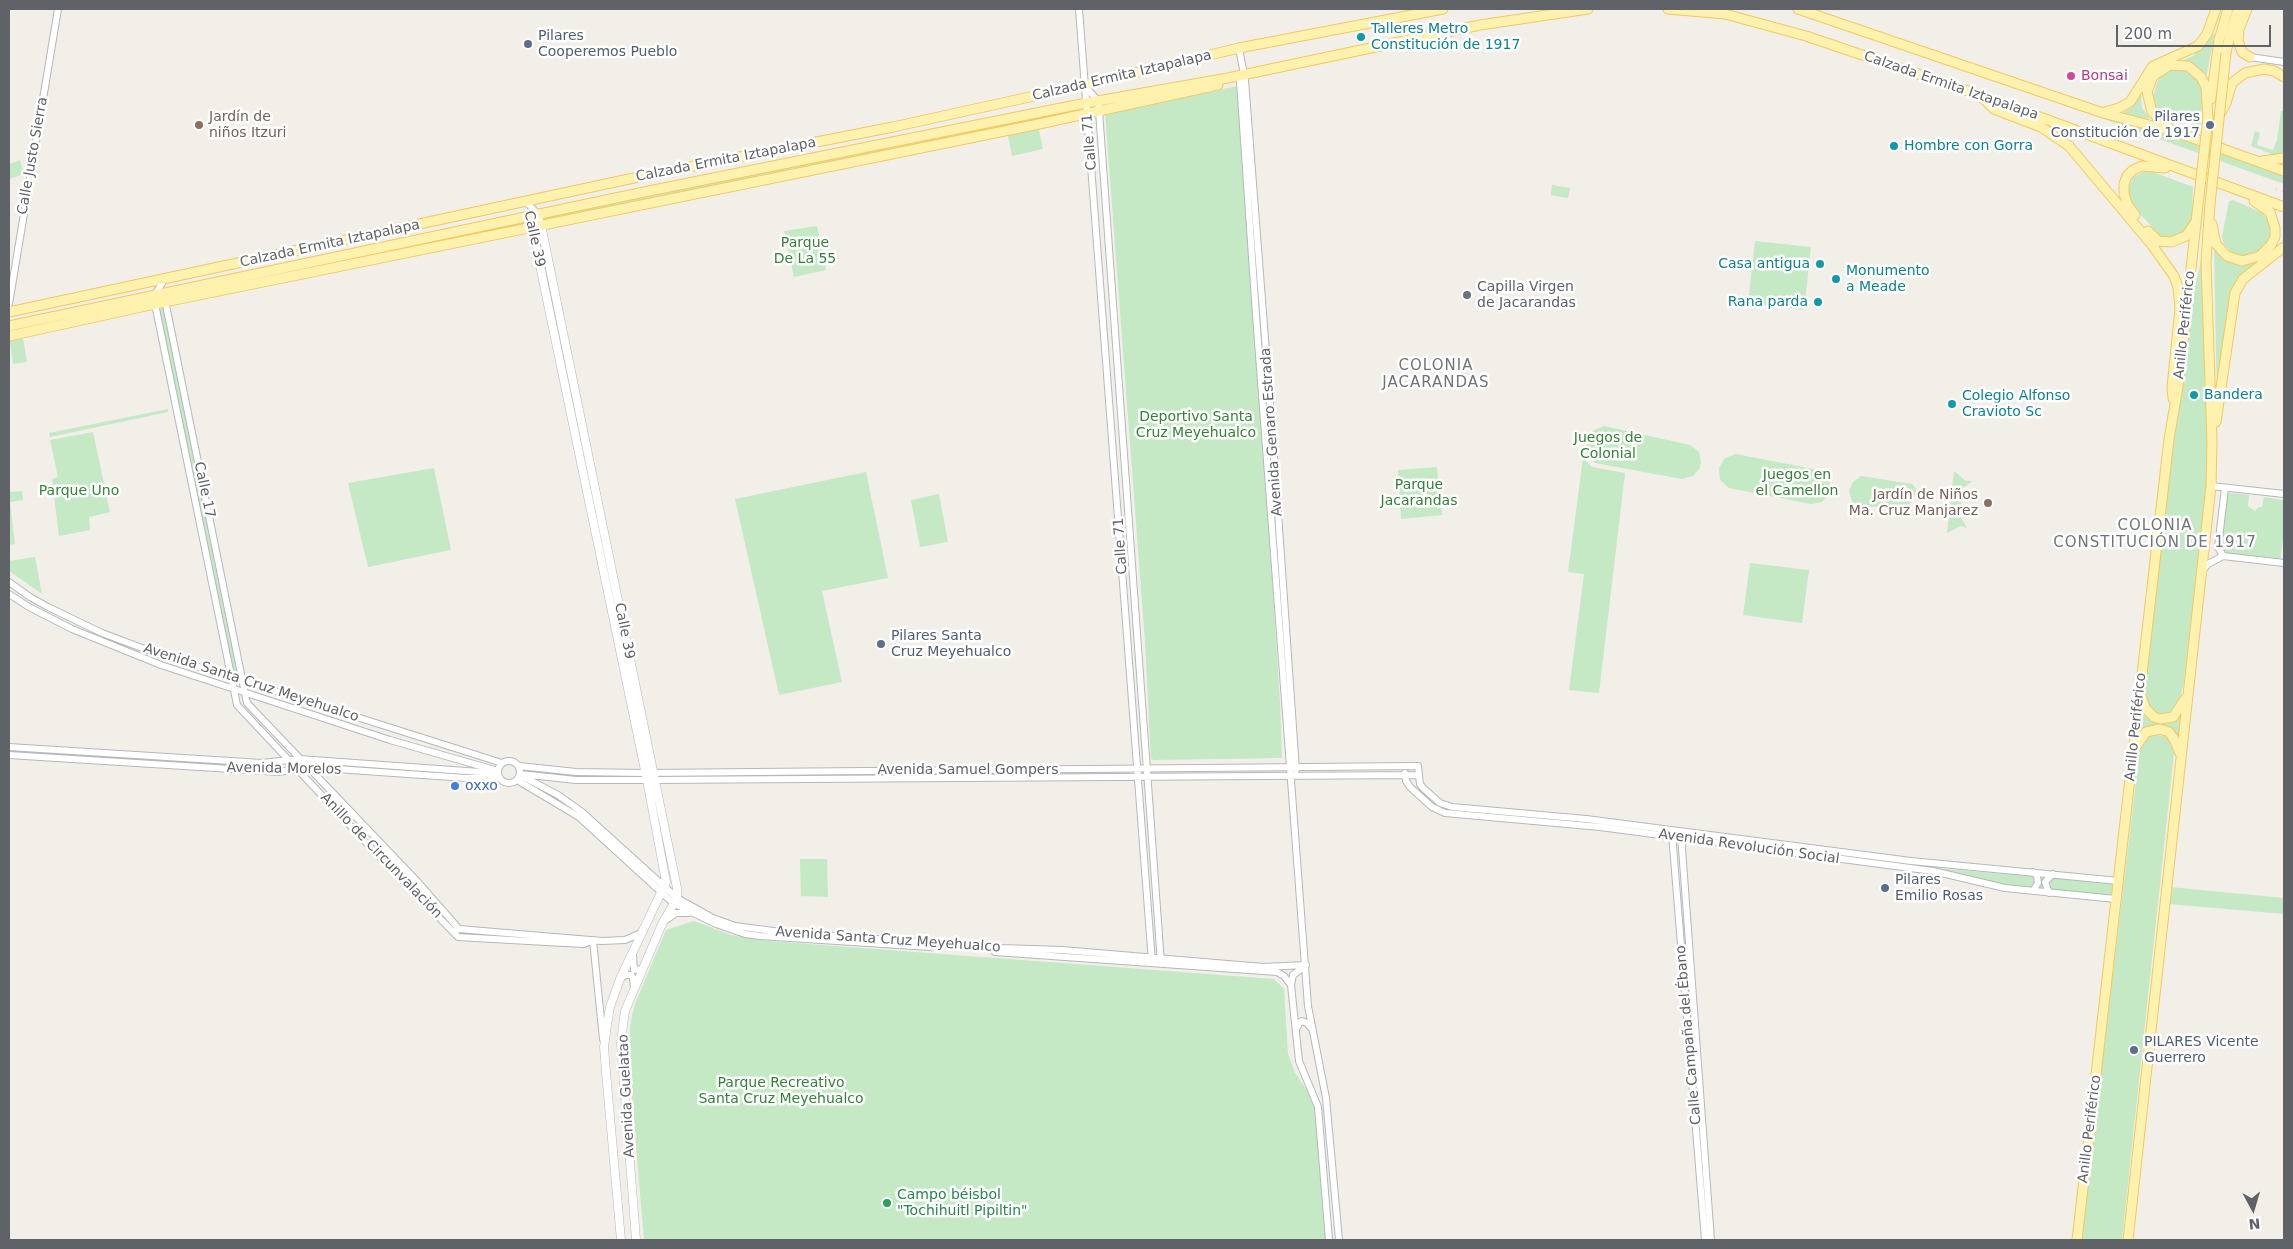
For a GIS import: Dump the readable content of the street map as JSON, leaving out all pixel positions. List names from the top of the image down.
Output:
{
  "streets": {
    "main road": [
      "Calzada Ermita Iztapalapa",
      "Calle 39",
      "Anillo Periférico",
      "Avenida Guelatao"
    ],
    "street": [
      "Calle 71",
      "Calle Justo Sierra",
      "Avenida Genaro Estrada",
      "Calle 17",
      "Avenida Santa Cruz Meyehualco",
      "Avenida Morelos",
      "Avenida Samuel Gompers",
      "Avenida Revolución Social",
      "Anillo de Circunvalación",
      "Calle Campaña del Ébano"
    ]
  },
  "crossings": [
    ["Calzada Ermita Iztapalapa", "Calle 71"],
    ["Calzada Ermita Iztapalapa", "Calle 39"],
    ["Calzada Ermita Iztapalapa", "Avenida Genaro Estrada"],
    ["Calzada Ermita Iztapalapa", "Calle 17"],
    ["Calle 71", "Avenida Santa Cruz Meyehualco"],
    ["Calle 71", "Avenida Samuel Gompers"],
    ["Calle 39", "Avenida Santa Cruz Meyehualco"],
    ["Calle 39", "Avenida Samuel Gompers"],
    ["Calle 39", "Avenida Guelatao"],
    ["Anillo Periférico", "Avenida Revolución Social"],
    ["Avenida Genaro Estrada", "Avenida Santa Cruz Meyehualco"],
    ["Avenida Genaro Estrada", "Avenida Samuel Gompers"],
    ["Calle 17", "Avenida Santa Cruz Meyehualco"],
    ["Calle 17", "Anillo de Circunvalación"],
    ["Avenida Santa Cruz Meyehualco", "Avenida Morelos"],
    ["Avenida Santa Cruz Meyehualco", "Avenida Samuel Gompers"],
    ["Avenida Santa Cruz Meyehualco", "Anillo de Circunvalación"],
    ["Avenida Santa Cruz Meyehualco", "Avenida Guelatao"],
    ["Avenida Morelos", "Avenida Samuel Gompers"],
    ["Avenida Morelos", "Anillo de Circunvalación"],
    ["Avenida Samuel Gompers", "Avenida Revolución Social"],
    ["Avenida Revolución Social", "Calle Campaña del Ébano"]
  ],
  "districts": ["COLONIA JACARANDAS", "COLONIA CONSTITUCIÓN DE 1917"],
  "parks": [
    "Parque De La 55",
    "Deportivo Santa Cruz Meyehualco",
    "Juegos de Colonial",
    "Juegos en el Camellon",
    "Parque Jacarandas",
    "Parque Uno",
    "Parque Recreativo Santa Cruz Meyehualco"
  ],
  "places": [
    "Talleres Metro Constitución de 1917",
    "Pilares Cooperemos Pueblo",
    "Bonsai",
    "Jardín de niños Itzuri",
    "Pilares Constitución de 1917",
    "Hombre con Gorra",
    "Casa antigua",
    "Monumento a Meade",
    "Capilla Virgen de Jacarandas",
    "Rana parda",
    "Bandera",
    "Colegio Alfonso Cravioto Sc",
    "Jardín de Niños Ma. Cruz Manjarez",
    "Pilares Santa Cruz Meyehualco",
    "oxxo",
    "Pilares Emilio Rosas",
    "PILARES Vicente Guerrero",
    "Campo béisbol \"Tochihuitl Pipiltin\""
  ],
  "scale_bar": "200 m",
  "north": "bottom"
}
